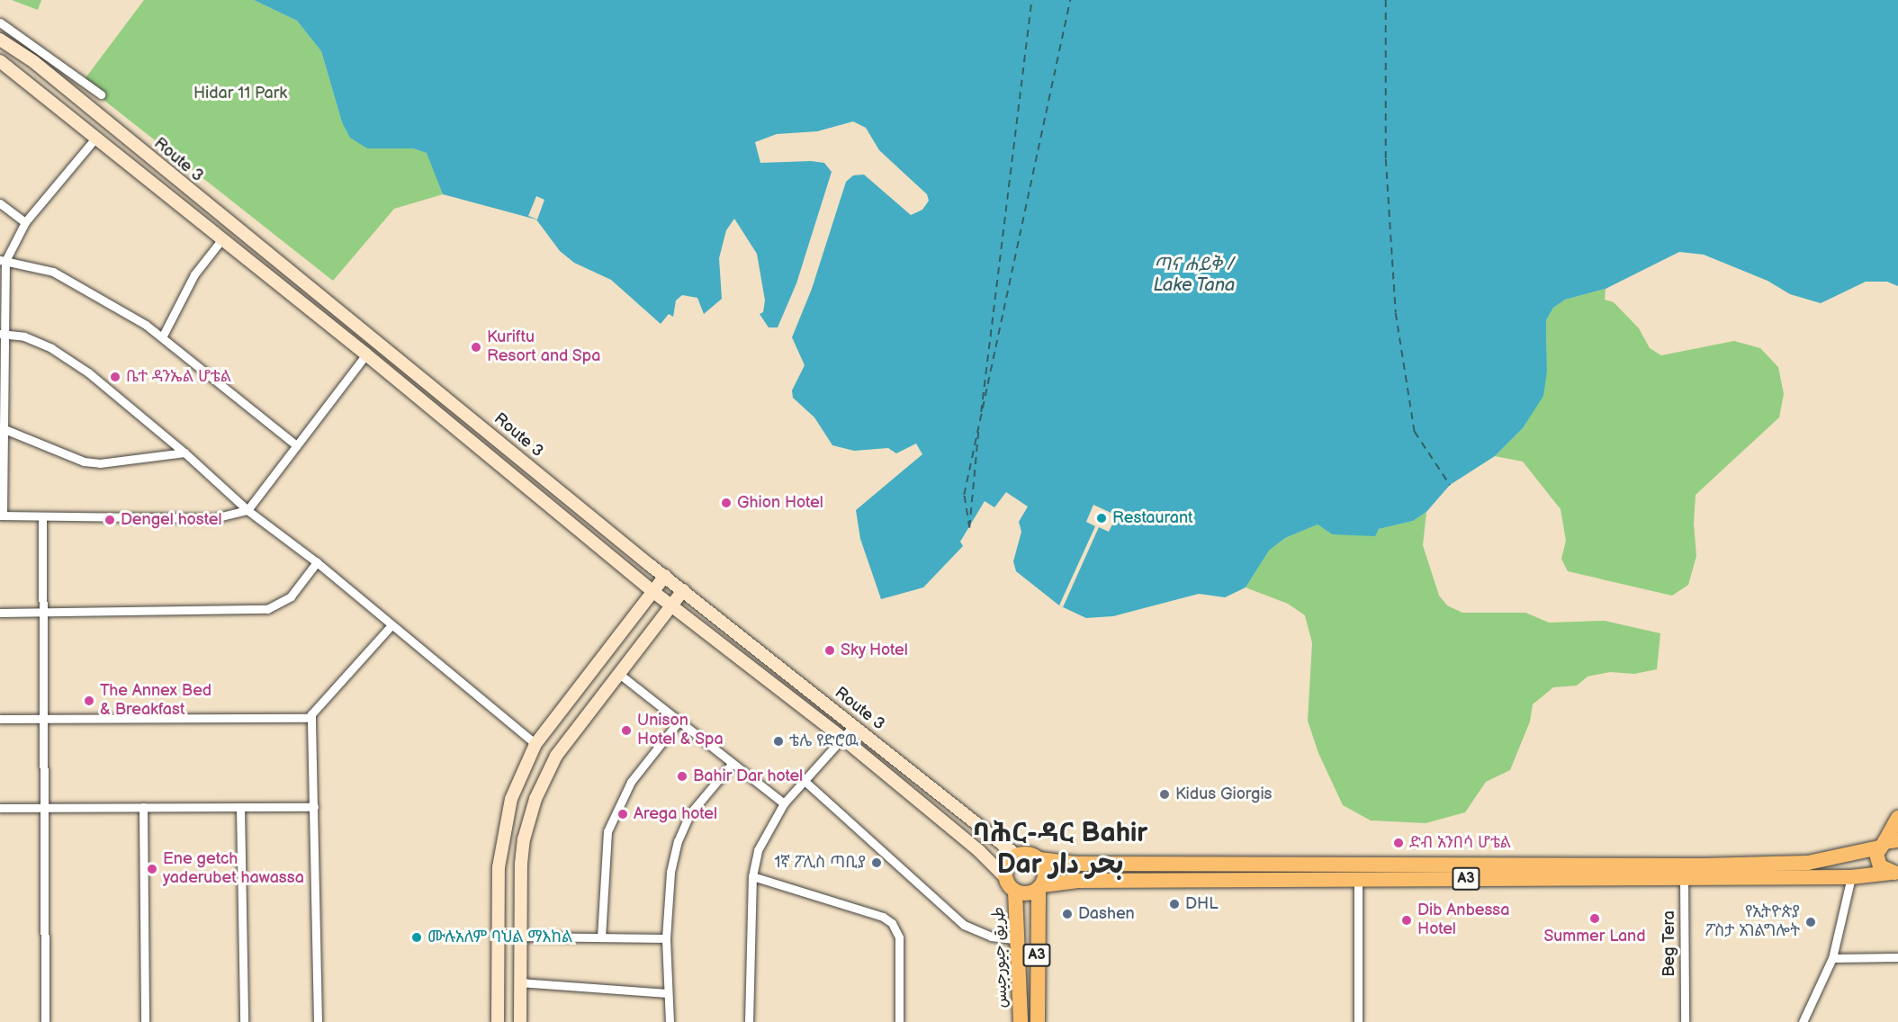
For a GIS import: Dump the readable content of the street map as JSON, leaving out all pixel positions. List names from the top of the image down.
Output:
{
  "streets": {
    "highway": ["A3", "طريق جيورجيس"],
    "main road": ["Route 3"],
    "street": ["Beg Tera"]
  },
  "crossings": [
    ["Route 3", "A3"],
    ["Route 3", "طريق جيورجيس"],
    ["A3", "Beg Tera"],
    ["A3", "طريق جيورجيس"]
  ],
  "districts": ["ባሕር-ዳር Bahir Dar بحر دار"],
  "water": ["ጣና ሐይቅ / Lake Tana"],
  "parks": ["Hidar 11 Park"],
  "places": [
    "Kuriftu Resort and Spa",
    "ቤተ ዳንኤል ሆቴል",
    "Ghion Hotel",
    "Restaurant",
    "Dengel hostel",
    "Sky Hotel",
    "The Annex Bed & Breakfast",
    "Unison Hotel & Spa",
    "ቴሌ የድሮዉ",
    "Bahir Dar hotel",
    "Kidus Giorgis",
    "Arega hotel",
    "ድብ አንበሳ ሆቴል",
    "1ኛ ፖሊስ ጣቢያ",
    "Ene getch yaderubet hawassa",
    "DHL",
    "Dashen",
    "Summer Land",
    "Dib Anbessa Hotel",
    "የኢትዮጵያ ፖስታ አገልግሎት",
    "ሙሉአለም ባህል ማእከል"
  ]
}
